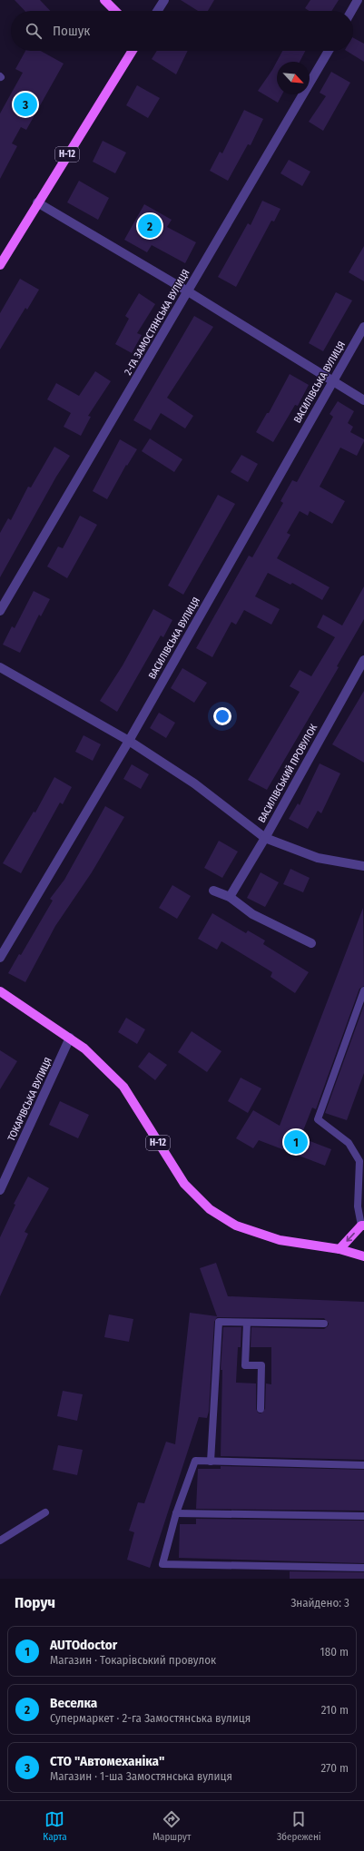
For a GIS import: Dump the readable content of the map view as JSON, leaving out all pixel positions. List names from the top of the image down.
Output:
{
  "streets": {
    "main road": ["Н-12"],
    "street": [
      "2-ГА ЗАМОСТЯНСЬКА ВУЛИЦЯ",
      "ВАСИЛІВСЬКА ВУЛИЦЯ",
      "ВАСИЛІВСЬКИЙ ПРОВУЛОК",
      "ТОКАРІВСЬКА ВУЛИЦЯ"
    ]
  },
  "crossings": [
    ["Н-12", "ТОКАРІВСЬКА ВУЛИЦЯ"]
  ],
  "north": "bottom right",
  "page": {
    "search": "Пошук",
    "pins": ["3", "2", "1"],
    "heading": ["Поруч", "Знайдено: 3"],
    "list": [
      {
        "mark": "1",
        "name": "AUTOdoctor",
        "note": "Магазин · Токарівський провулок",
        "value": "180 m"
      },
      {
        "mark": "2",
        "name": "Веселка",
        "note": "Супермаркет · 2-га Замостянська вулиця",
        "value": "210 m"
      },
      {
        "mark": "3",
        "name": "СТО \"Автомеханіка\"",
        "note": "Магазин · 1-ша Замостянська вулиця",
        "value": "270 m"
      }
    ],
    "nav": ["Карта", "Маршрут", "Збережені"]
  }
}
